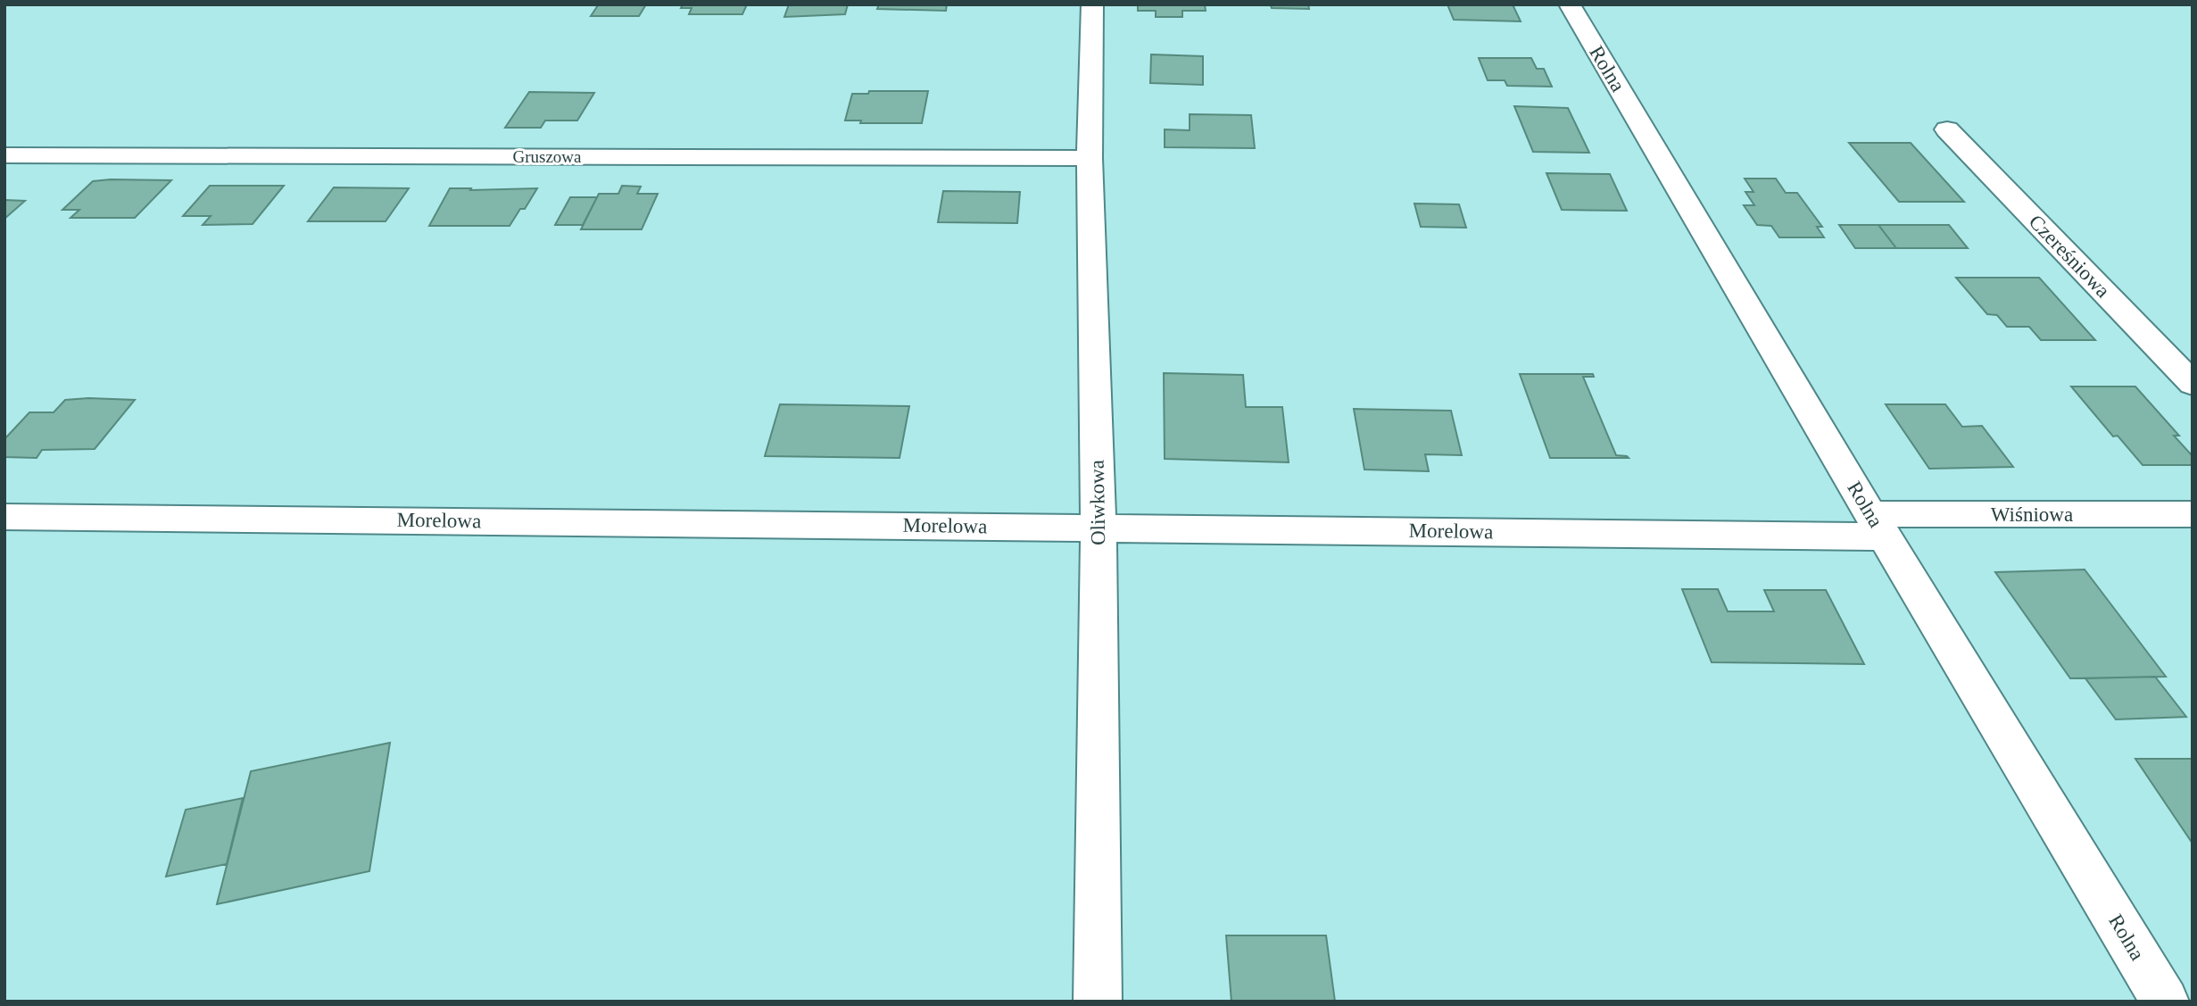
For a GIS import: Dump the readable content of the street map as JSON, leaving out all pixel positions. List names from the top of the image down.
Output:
{
  "streets": {
    "street": [
      "Rolna",
      "Gruszowa",
      "Czereśniowa",
      "Oliwkowa",
      "Wiśniowa",
      "Morelowa"
    ]
  },
  "crossings": [
    ["Rolna", "Wiśniowa"],
    ["Rolna", "Morelowa"],
    ["Gruszowa", "Oliwkowa"],
    ["Oliwkowa", "Morelowa"],
    ["Wiśniowa", "Morelowa"]
  ]
}
